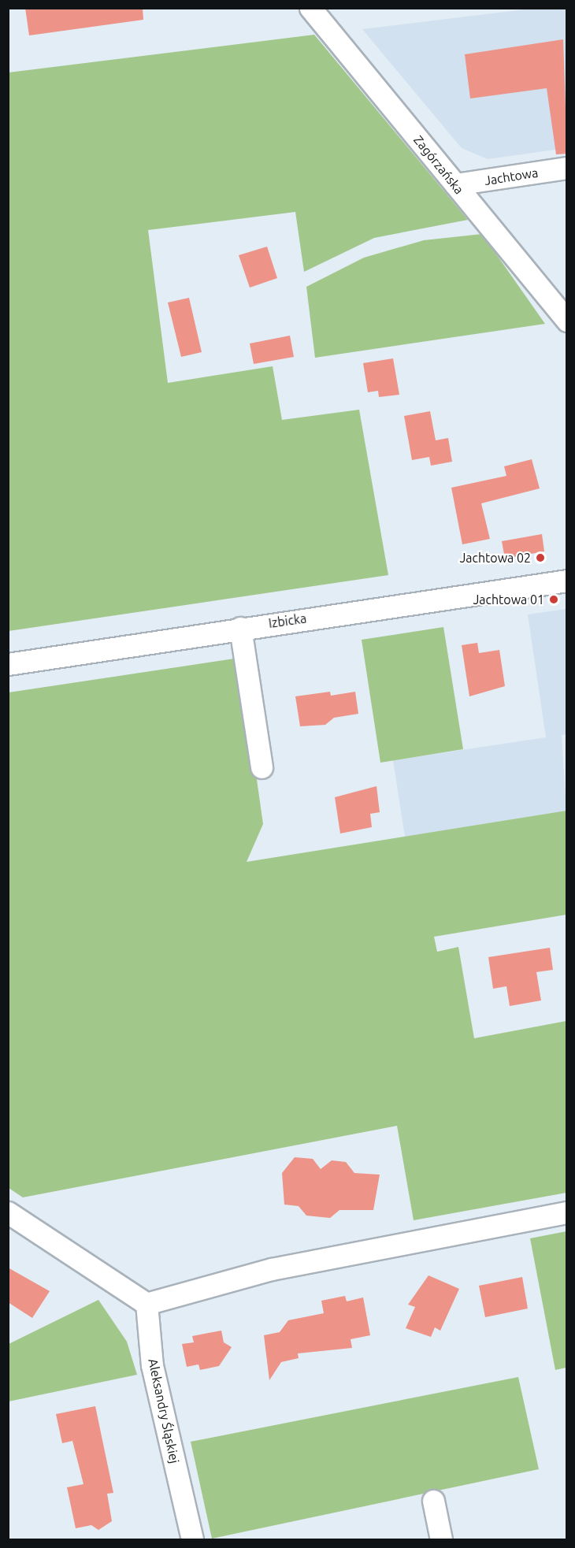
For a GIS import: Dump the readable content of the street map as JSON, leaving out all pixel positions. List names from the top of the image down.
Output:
{
  "streets": {
    "street": [
      "Zagórzańska",
      "Jachtowa",
      "Izbicka",
      "Aleksandry Śląskiej"
    ]
  },
  "crossings": [
    ["Zagórzańska", "Jachtowa"]
  ],
  "places": ["Jachtowa 02", "Jachtowa 01"]
}
